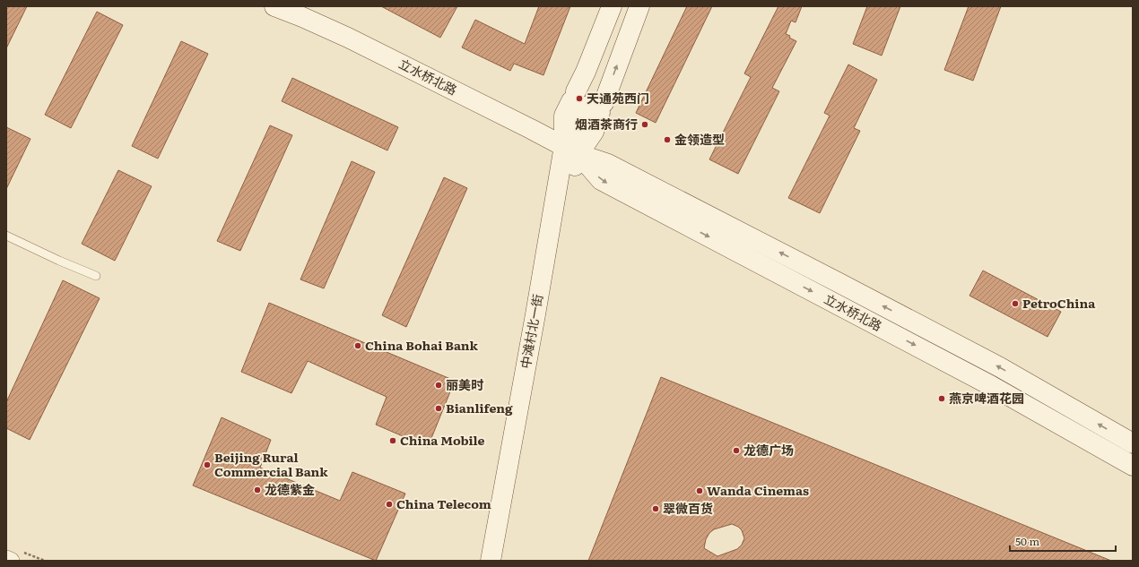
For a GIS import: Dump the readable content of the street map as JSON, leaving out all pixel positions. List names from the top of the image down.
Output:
{
  "streets": {
    "street": ["立水桥北路", "中滩村北一街"]
  },
  "crossings": [
    ["立水桥北路", "中滩村北一街"]
  ],
  "places": [
    "天通苑西门",
    "烟酒茶商行",
    "金领造型",
    "PetroChina",
    "China Bohai Bank",
    "丽美时",
    "燕京啤酒花园",
    "Bianlifeng",
    "China Mobile",
    "龙德广场",
    "Beijing Rural Commercial Bank",
    "龙德紫金",
    "Wanda Cinemas",
    "China Telecom",
    "翠微百货"
  ],
  "scale_bar": "50 m"
}
